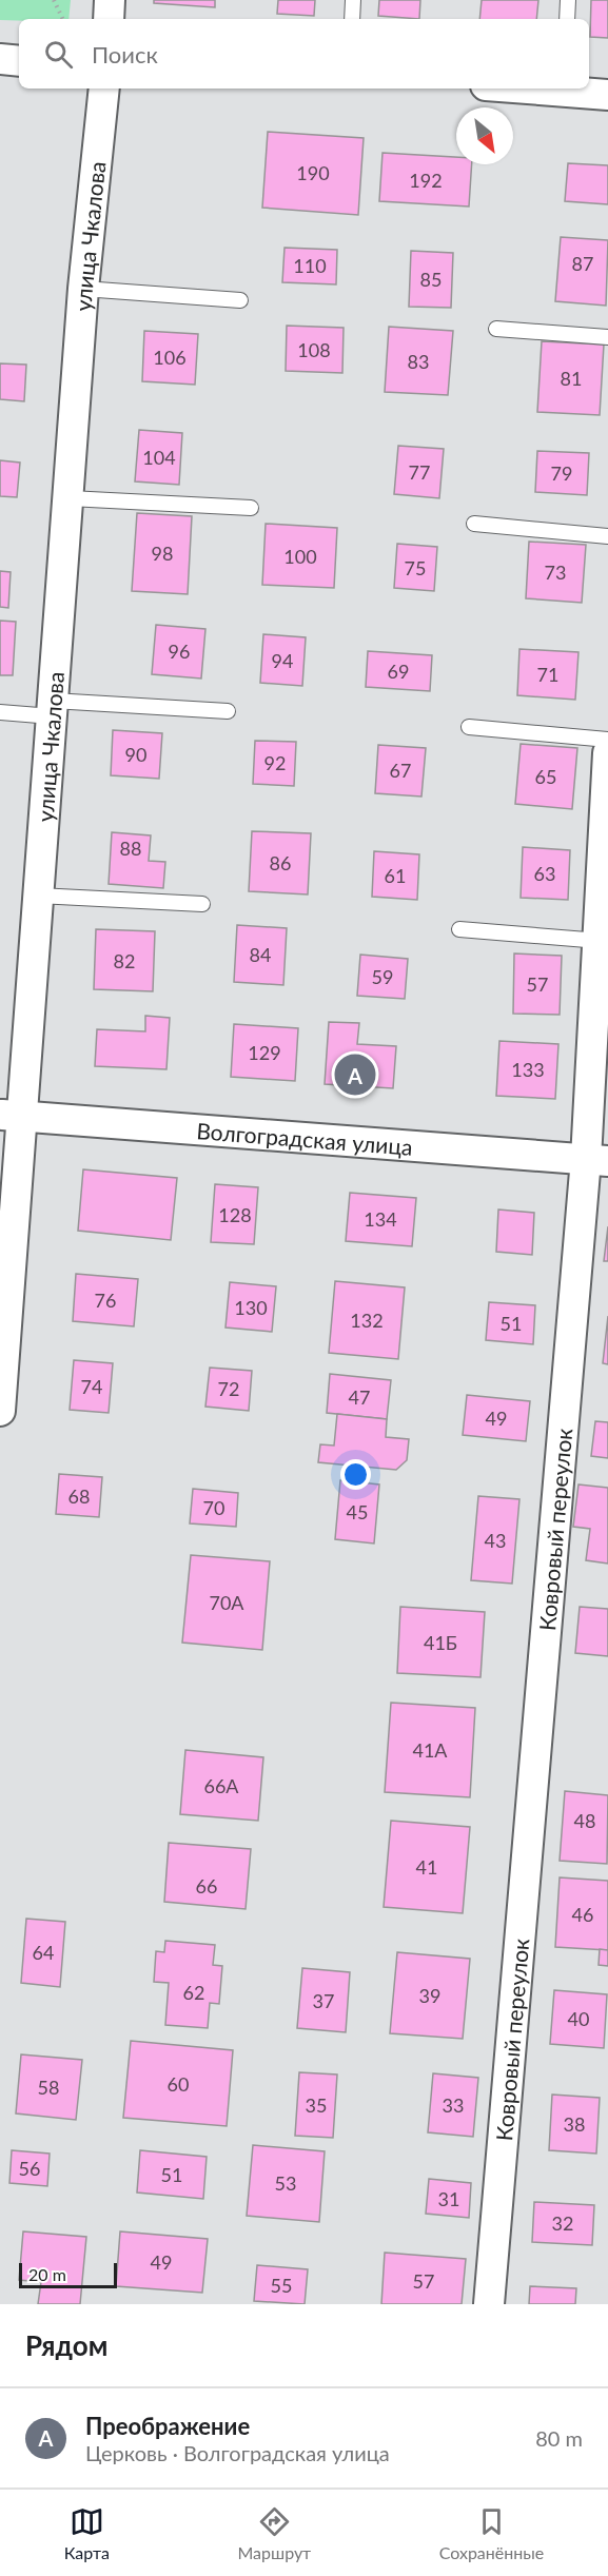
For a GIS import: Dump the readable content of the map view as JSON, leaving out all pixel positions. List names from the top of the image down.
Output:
{
  "streets": {
    "street": ["улица Чкалова", "Волгоградская улица", "Ковровый переулок"]
  },
  "crossings": [
    ["улица Чкалова", "Волгоградская улица"],
    ["Волгоградская улица", "Ковровый переулок"]
  ],
  "house_numbers": [
    "190",
    "192",
    "87",
    "110",
    "85",
    "108",
    "106",
    "83",
    "81",
    "104",
    "77",
    "79",
    "98",
    "100",
    "75",
    "73",
    "96",
    "94",
    "69",
    "71",
    "90",
    "92",
    "67",
    "65",
    "88",
    "86",
    "63",
    "61",
    "84",
    "82",
    "59",
    "57",
    "129",
    "133",
    "128",
    "134",
    "76",
    "130",
    "132",
    "51",
    "74",
    "72",
    "47",
    "49",
    "68",
    "70",
    "45",
    "43",
    "70А",
    "41Б",
    "41А",
    "66А",
    "48",
    "41",
    "66",
    "46",
    "64",
    "62",
    "39",
    "37",
    "40",
    "60",
    "58",
    "35",
    "33",
    "38",
    "56",
    "51",
    "53",
    "31",
    "32",
    "49",
    "57",
    "55"
  ],
  "scale_bar": "20 m",
  "north": "bottom right",
  "page": {
    "search": "Поиск",
    "pins": "A",
    "scale": "20 m",
    "heading": "Рядом",
    "list": [
      {
        "mark": "A",
        "name": "Преображение",
        "note": "Церковь · Волгоградская улица",
        "value": "80 m"
      }
    ],
    "nav": ["Карта", "Маршрут", "Сохранённые"]
  }
}
